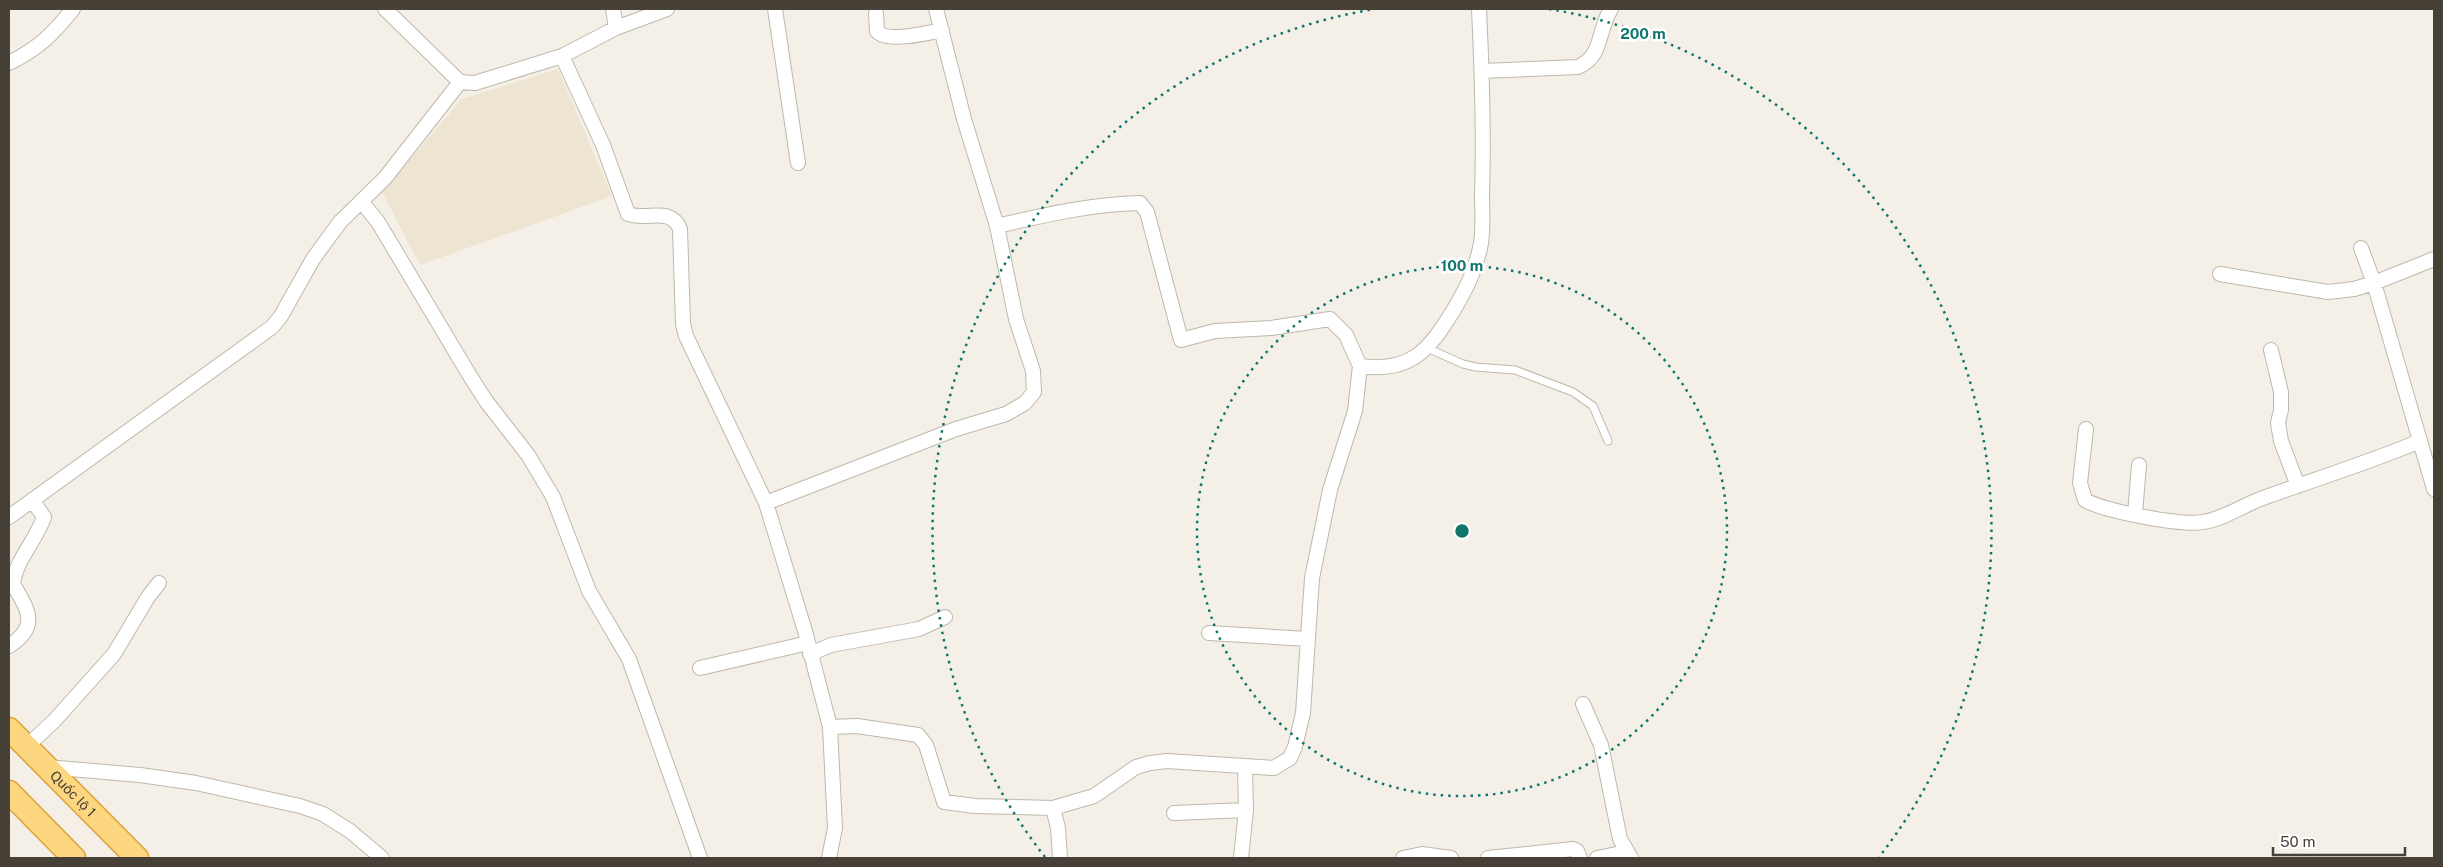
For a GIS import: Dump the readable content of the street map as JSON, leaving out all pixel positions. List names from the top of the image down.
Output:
{
  "streets": {
    "highway": ["Quốc lộ 1"]
  },
  "scale_bar": "50 m",
  "rings": ["200 m", "100 m"]
}
